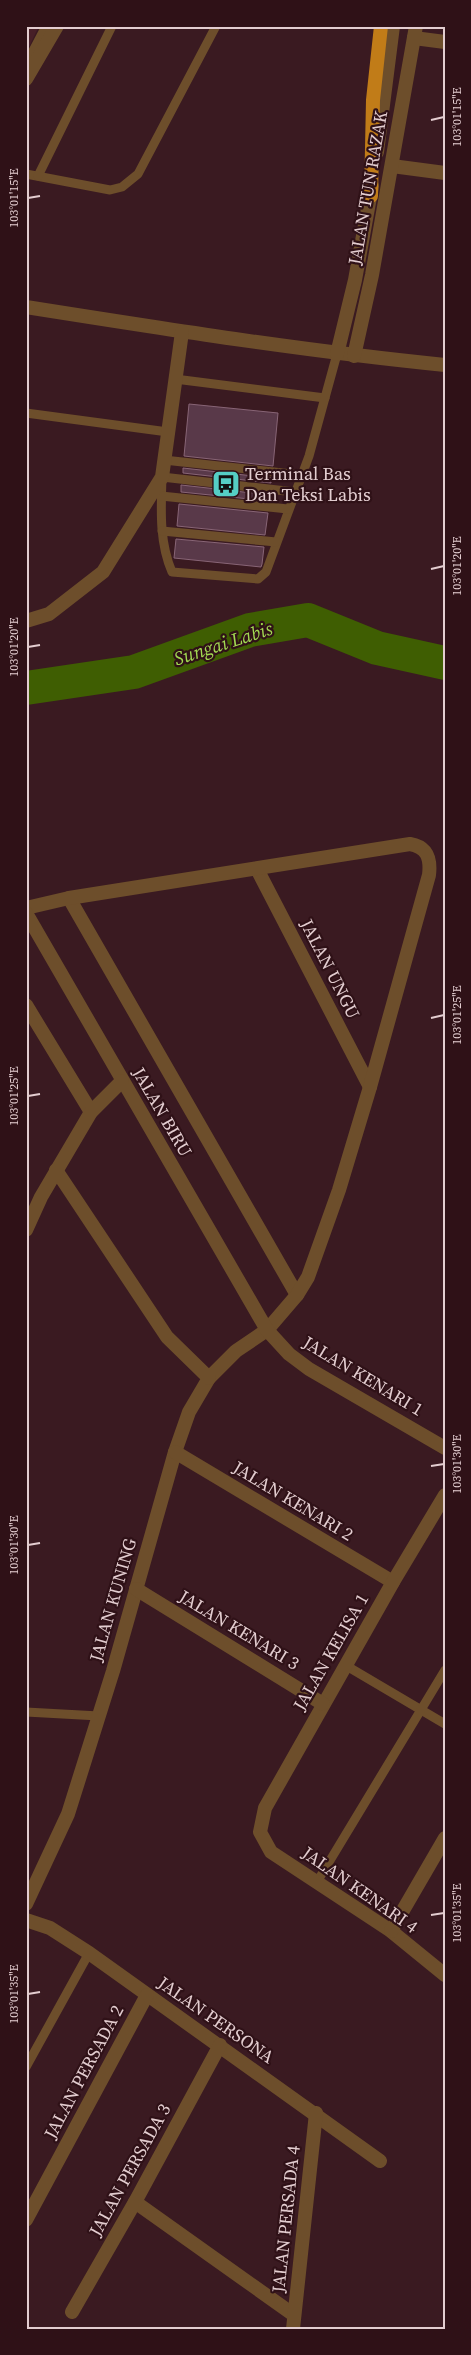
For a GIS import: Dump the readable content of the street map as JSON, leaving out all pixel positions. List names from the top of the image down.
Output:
{
  "streets": {
    "street": [
      "JALAN TUN RAZAK",
      "JALAN UNGU",
      "JALAN BIRU",
      "JALAN KENARI 1",
      "JALAN KENARI 2",
      "JALAN KUNING",
      "JALAN KENARI 3",
      "JALAN KELISA 1",
      "JALAN KENARI 4",
      "JALAN PERSONA",
      "JALAN PERSADA 2",
      "JALAN PERSADA 3",
      "JALAN PERSADA 4"
    ]
  },
  "crossings": [
    ["JALAN UNGU", "JALAN KUNING"],
    ["JALAN BIRU", "JALAN KENARI 1"],
    ["JALAN BIRU", "JALAN KUNING"],
    ["JALAN KENARI 1", "JALAN KUNING"],
    ["JALAN KENARI 2", "JALAN KUNING"],
    ["JALAN KENARI 2", "JALAN KELISA 1"],
    ["JALAN KUNING", "JALAN KENARI 3"],
    ["JALAN KENARI 3", "JALAN KELISA 1"],
    ["JALAN KELISA 1", "JALAN KENARI 4"],
    ["JALAN PERSONA", "JALAN PERSADA 2"],
    ["JALAN PERSONA", "JALAN PERSADA 3"],
    ["JALAN PERSONA", "JALAN PERSADA 4"]
  ],
  "water": ["Sungai Labis"],
  "places": {
    "bus stop": ["Terminal Bas Dan Teksi Labis"]
  },
  "coordinates": [
    "103°01'15\"E",
    "103°01'20\"E",
    "103°01'25\"E",
    "103°01'30\"E",
    "103°01'35\"E"
  ]
}
